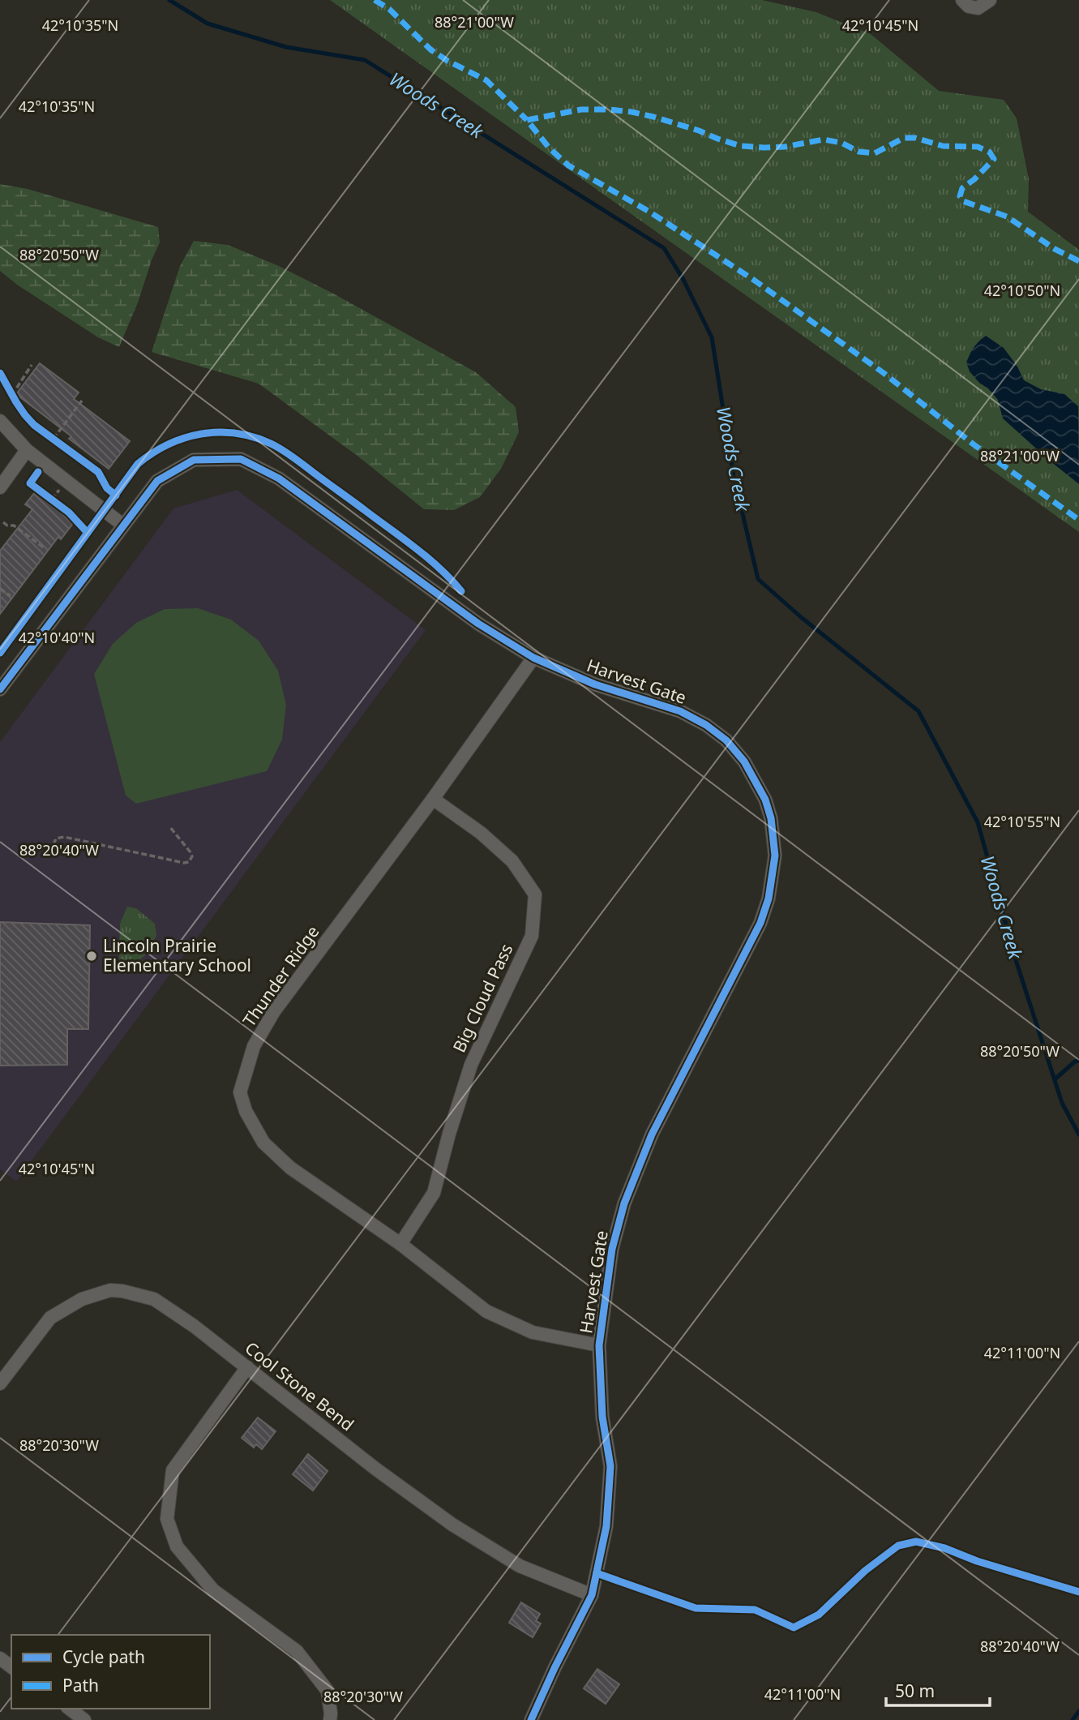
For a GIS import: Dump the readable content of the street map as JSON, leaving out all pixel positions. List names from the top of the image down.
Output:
{
  "streets": {
    "street": [
      "Harvest Gate",
      "Thunder Ridge",
      "Big Cloud Pass",
      "Cool Stone Bend"
    ]
  },
  "crossings": [
    ["Harvest Gate", "Thunder Ridge"],
    ["Harvest Gate", "Cool Stone Bend"],
    ["Thunder Ridge", "Big Cloud Pass"]
  ],
  "water": ["Woods Creek"],
  "places": ["Lincoln Prairie Elementary School"],
  "legend": ["Cycle path", "Path"],
  "scale_bar": "50 m",
  "coordinates": [
    "88°21'00\"W",
    "42°10'35\"N",
    "42°10'45\"N",
    "88°20'50\"W",
    "42°10'50\"N",
    "42°10'40\"N",
    "42°10'55\"N",
    "88°20'40\"W",
    "42°11'00\"N",
    "88°20'30\"W"
  ]
}
